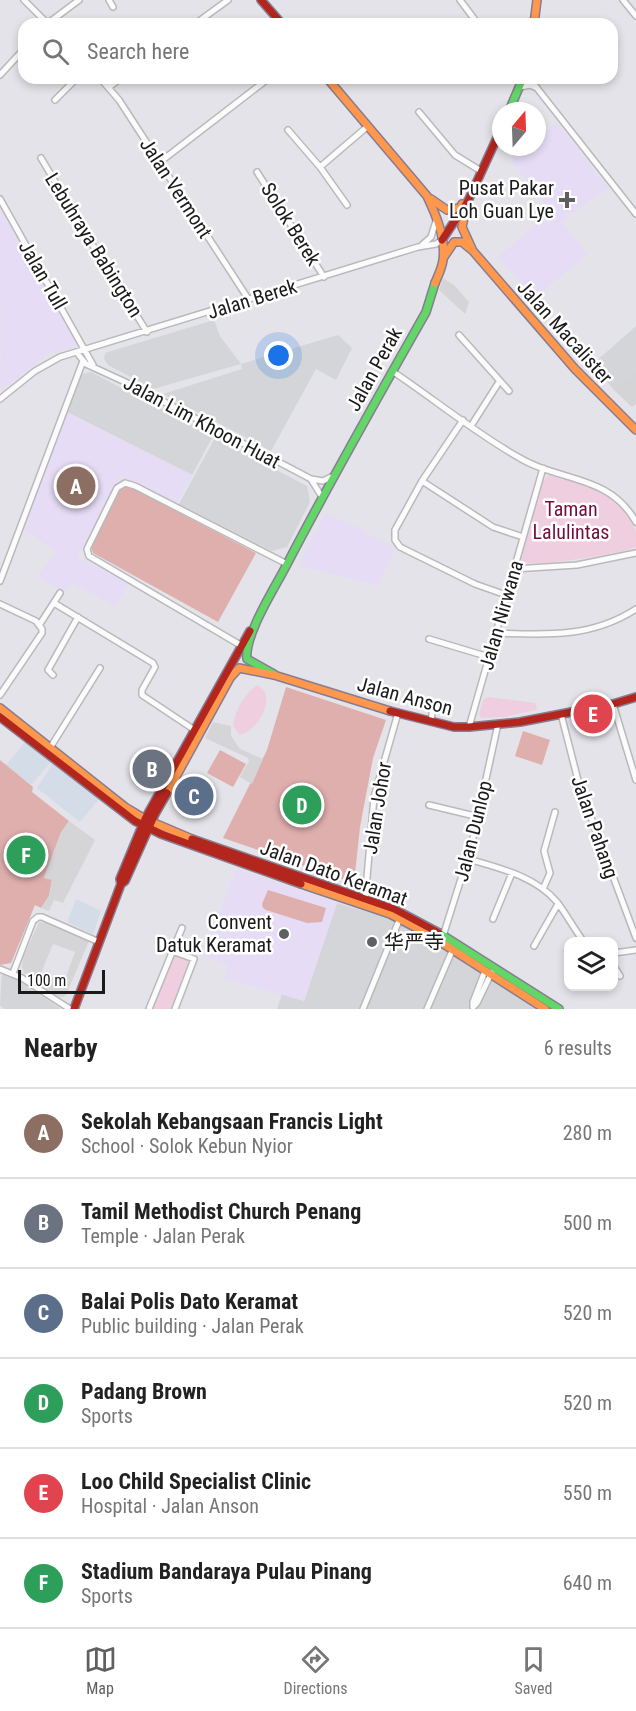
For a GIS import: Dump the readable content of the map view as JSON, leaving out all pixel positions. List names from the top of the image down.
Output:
{
  "streets": {
    "main road": [
      "Jalan Macalister",
      "Jalan Perak",
      "Jalan Anson",
      "Jalan Dato Keramat"
    ],
    "street": [
      "Jalan Vermont",
      "Solok Berek",
      "Lebuhraya Babington",
      "Jalan Tull",
      "Jalan Berek",
      "Jalan Lim Khoon Huat",
      "Jalan Nirwana",
      "Jalan Johor",
      "Jalan Pahang",
      "Jalan Dunlop"
    ]
  },
  "crossings": [
    ["Jalan Vermont", "Jalan Berek"],
    ["Solok Berek", "Jalan Berek"],
    ["Lebuhraya Babington", "Jalan Berek"],
    ["Jalan Tull", "Jalan Berek"],
    ["Jalan Berek", "Jalan Perak"],
    ["Jalan Perak", "Jalan Anson"],
    ["Jalan Perak", "Jalan Dato Keramat"],
    ["Jalan Nirwana", "Jalan Anson"],
    ["Jalan Anson", "Jalan Johor"],
    ["Jalan Anson", "Jalan Pahang"],
    ["Jalan Anson", "Jalan Dunlop"],
    ["Jalan Johor", "Jalan Dato Keramat"],
    ["Jalan Dunlop", "Jalan Dato Keramat"]
  ],
  "parks": ["Taman Lalulintas"],
  "places": {
    "health": ["Pusat Pakar Loh Guan Lye"],
    "other": ["Convent Datuk Keramat", "华严寺"]
  },
  "scale_bar": "100 m",
  "north": "top",
  "page": {
    "search": "Search here",
    "pins": [
      "A",
      "E",
      "B",
      "C",
      "D",
      "F"
    ],
    "scale": "100 m",
    "heading": ["Nearby", "6 results"],
    "list": [
      {
        "mark": "A",
        "name": "Sekolah Kebangsaan Francis Light",
        "note": "School · Solok Kebun Nyior",
        "value": "280 m"
      },
      {
        "mark": "B",
        "name": "Tamil Methodist Church Penang",
        "note": "Temple · Jalan Perak",
        "value": "500 m"
      },
      {
        "mark": "C",
        "name": "Balai Polis Dato Keramat",
        "note": "Public building · Jalan Perak",
        "value": "520 m"
      },
      {
        "mark": "D",
        "name": "Padang Brown",
        "note": "Sports",
        "value": "520 m"
      },
      {
        "mark": "E",
        "name": "Loo Child Specialist Clinic",
        "note": "Hospital · Jalan Anson",
        "value": "550 m"
      },
      {
        "mark": "F",
        "name": "Stadium Bandaraya Pulau Pinang",
        "note": "Sports",
        "value": "640 m"
      }
    ],
    "nav": ["Map", "Directions", "Saved"]
  }
}
